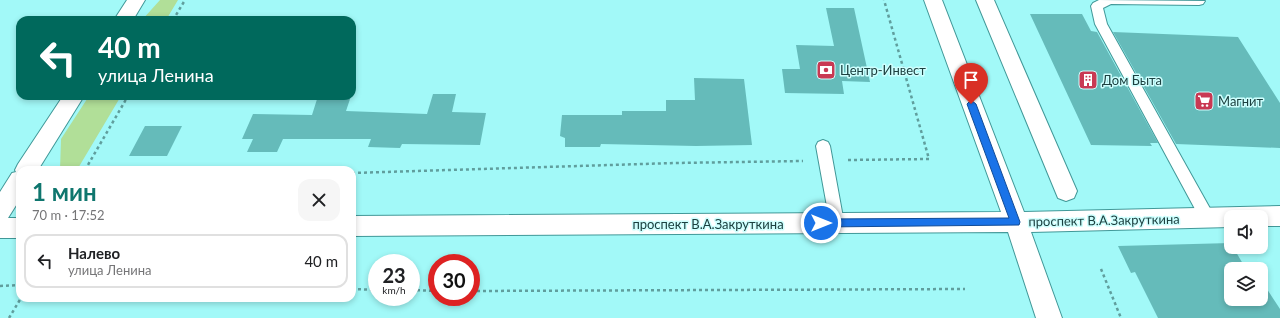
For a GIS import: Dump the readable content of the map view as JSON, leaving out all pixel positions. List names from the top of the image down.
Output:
{
  "streets": {
    "street": ["проспект В.А.Закруткина"]
  },
  "places": {
    "bank": ["Центр-Инвест"],
    "building": ["Дом Быта"],
    "supermarket": ["Магнит"]
  },
  "page": {
    "turn": ["40 m", "улица Ленина"],
    "heading": ["1 мин", "70 m · 17:52"],
    "list": [
      {
        "name": "Налево",
        "note": "улица Ленина",
        "value": "40 m"
      }
    ],
    "speed": "23 km/h",
    "limit": "30"
  }
}
